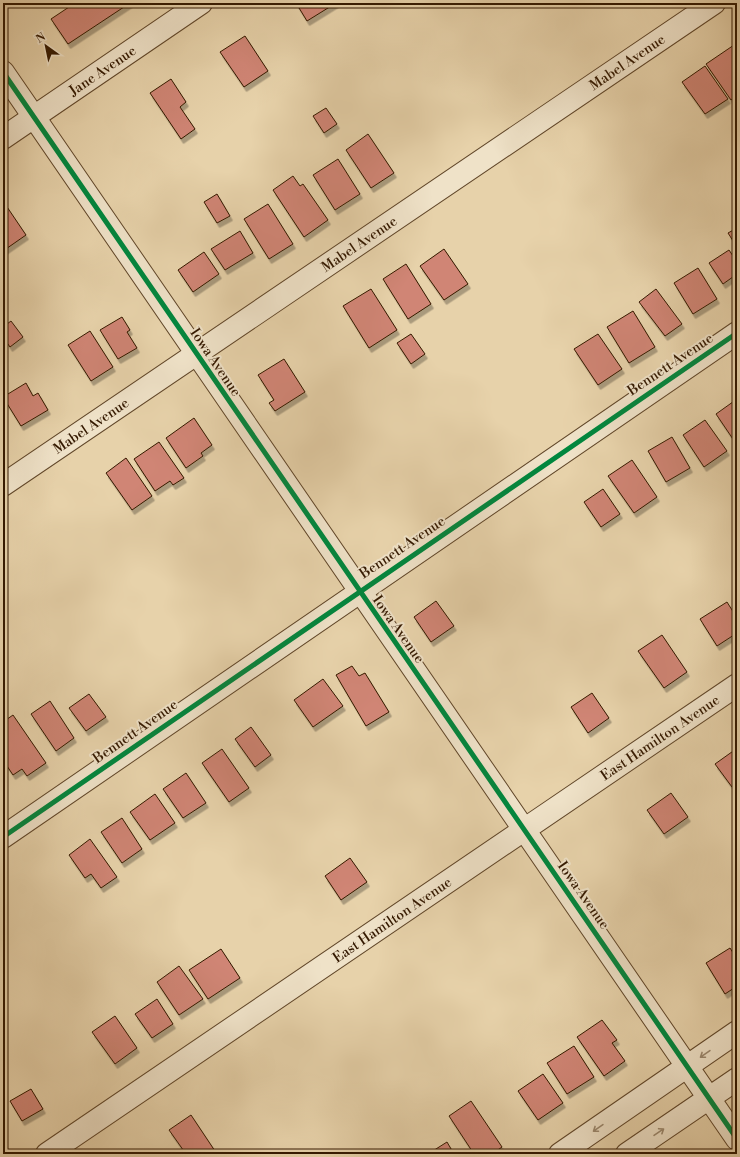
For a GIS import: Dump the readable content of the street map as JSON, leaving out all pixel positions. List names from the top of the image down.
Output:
{
  "streets": {
    "street": [
      "Mabel Avenue",
      "Jane Avenue",
      "Iowa Avenue",
      "Bennett Avenue",
      "East Hamilton Avenue"
    ]
  },
  "crossings": [
    ["Mabel Avenue", "Iowa Avenue"],
    ["Jane Avenue", "Iowa Avenue"],
    ["Iowa Avenue", "Bennett Avenue"],
    ["Iowa Avenue", "East Hamilton Avenue"]
  ],
  "north": "top left"
}
